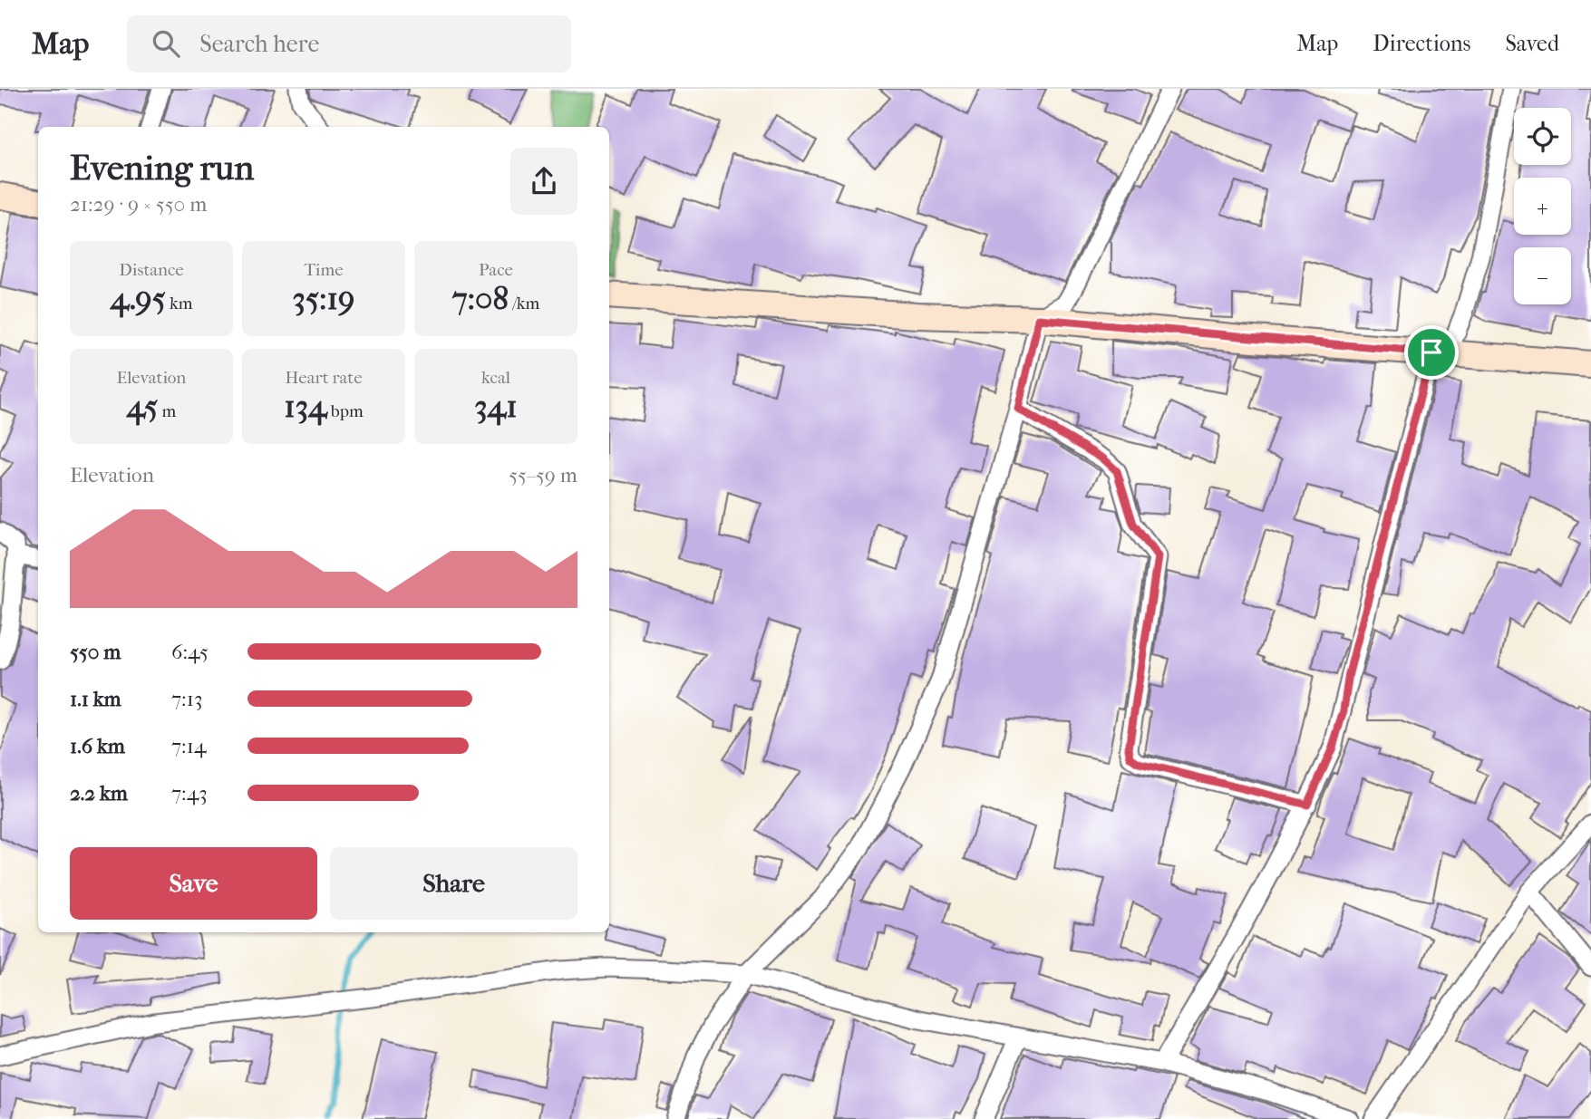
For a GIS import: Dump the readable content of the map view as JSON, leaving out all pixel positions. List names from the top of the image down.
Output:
{
  "page": {
    "header": "Map",
    "search": "Search here",
    "nav": ["Map", "Directions", "Saved"],
    "map_buttons": ["+", "−"],
    "heading": ["Evening run", "21:29 · 9 × 550 m"],
    "stats": [
      ["Distance", "4.95 km"],
      ["Time", "35:19"],
      ["Pace", "7:08 /km"],
      ["Elevation", "45 m"],
      ["Heart rate", "134 bpm"],
      ["kcal", "341"]
    ],
    "chart": ["Elevation", "55–59 m"],
    "list": [
      {
        "name": "550 m",
        "note": "6:45"
      },
      {
        "name": "1.1 km",
        "note": "7:13"
      },
      {
        "name": "1.6 km",
        "note": "7:14"
      },
      {
        "name": "2.2 km",
        "note": "7:43"
      }
    ],
    "buttons": ["Save", "Share"]
  }
}
